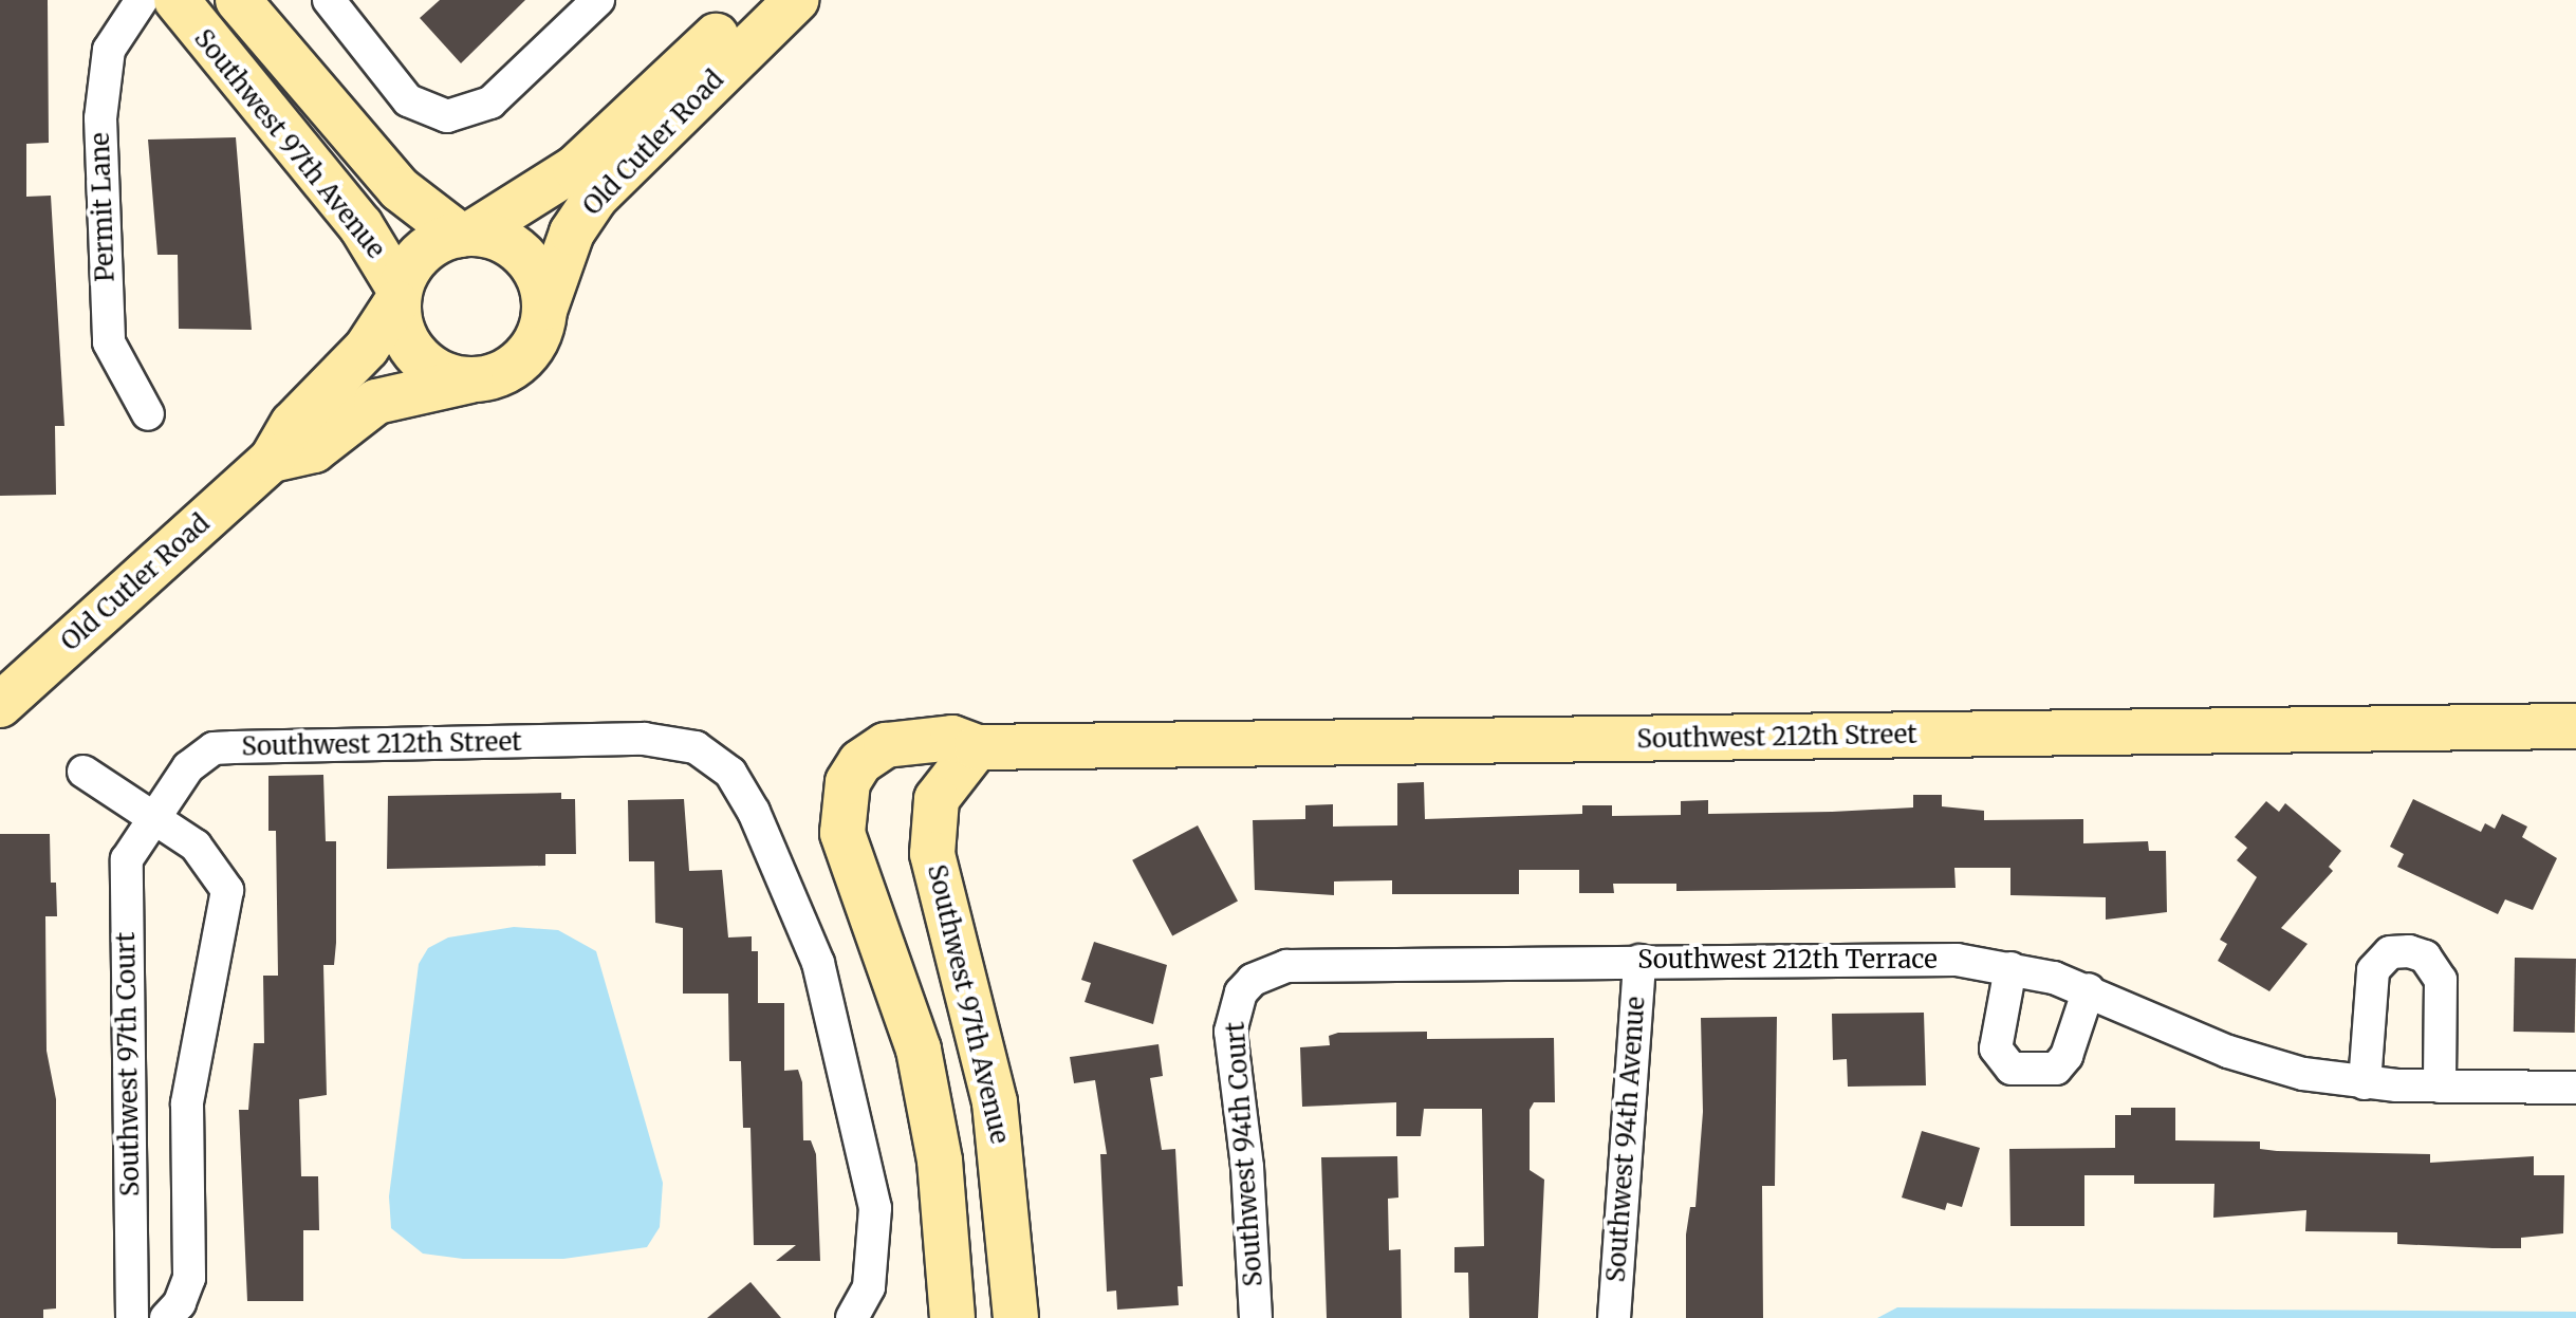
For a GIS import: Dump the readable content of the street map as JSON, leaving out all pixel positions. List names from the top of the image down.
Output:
{
  "streets": {
    "street": [
      "Old Cutler Road",
      "Southwest 97th Avenue",
      "Permit Lane",
      "Southwest 212th Street",
      "Southwest 212th Terrace",
      "Southwest 97th Court",
      "Southwest 94th Avenue",
      "Southwest 94th Court"
    ]
  },
  "crossings": [
    ["Old Cutler Road", "Southwest 97th Avenue"],
    ["Southwest 97th Avenue", "Southwest 212th Street"],
    ["Southwest 212th Street", "Southwest 97th Court"],
    ["Southwest 212th Terrace", "Southwest 94th Avenue"],
    ["Southwest 212th Terrace", "Southwest 94th Court"]
  ]
}
